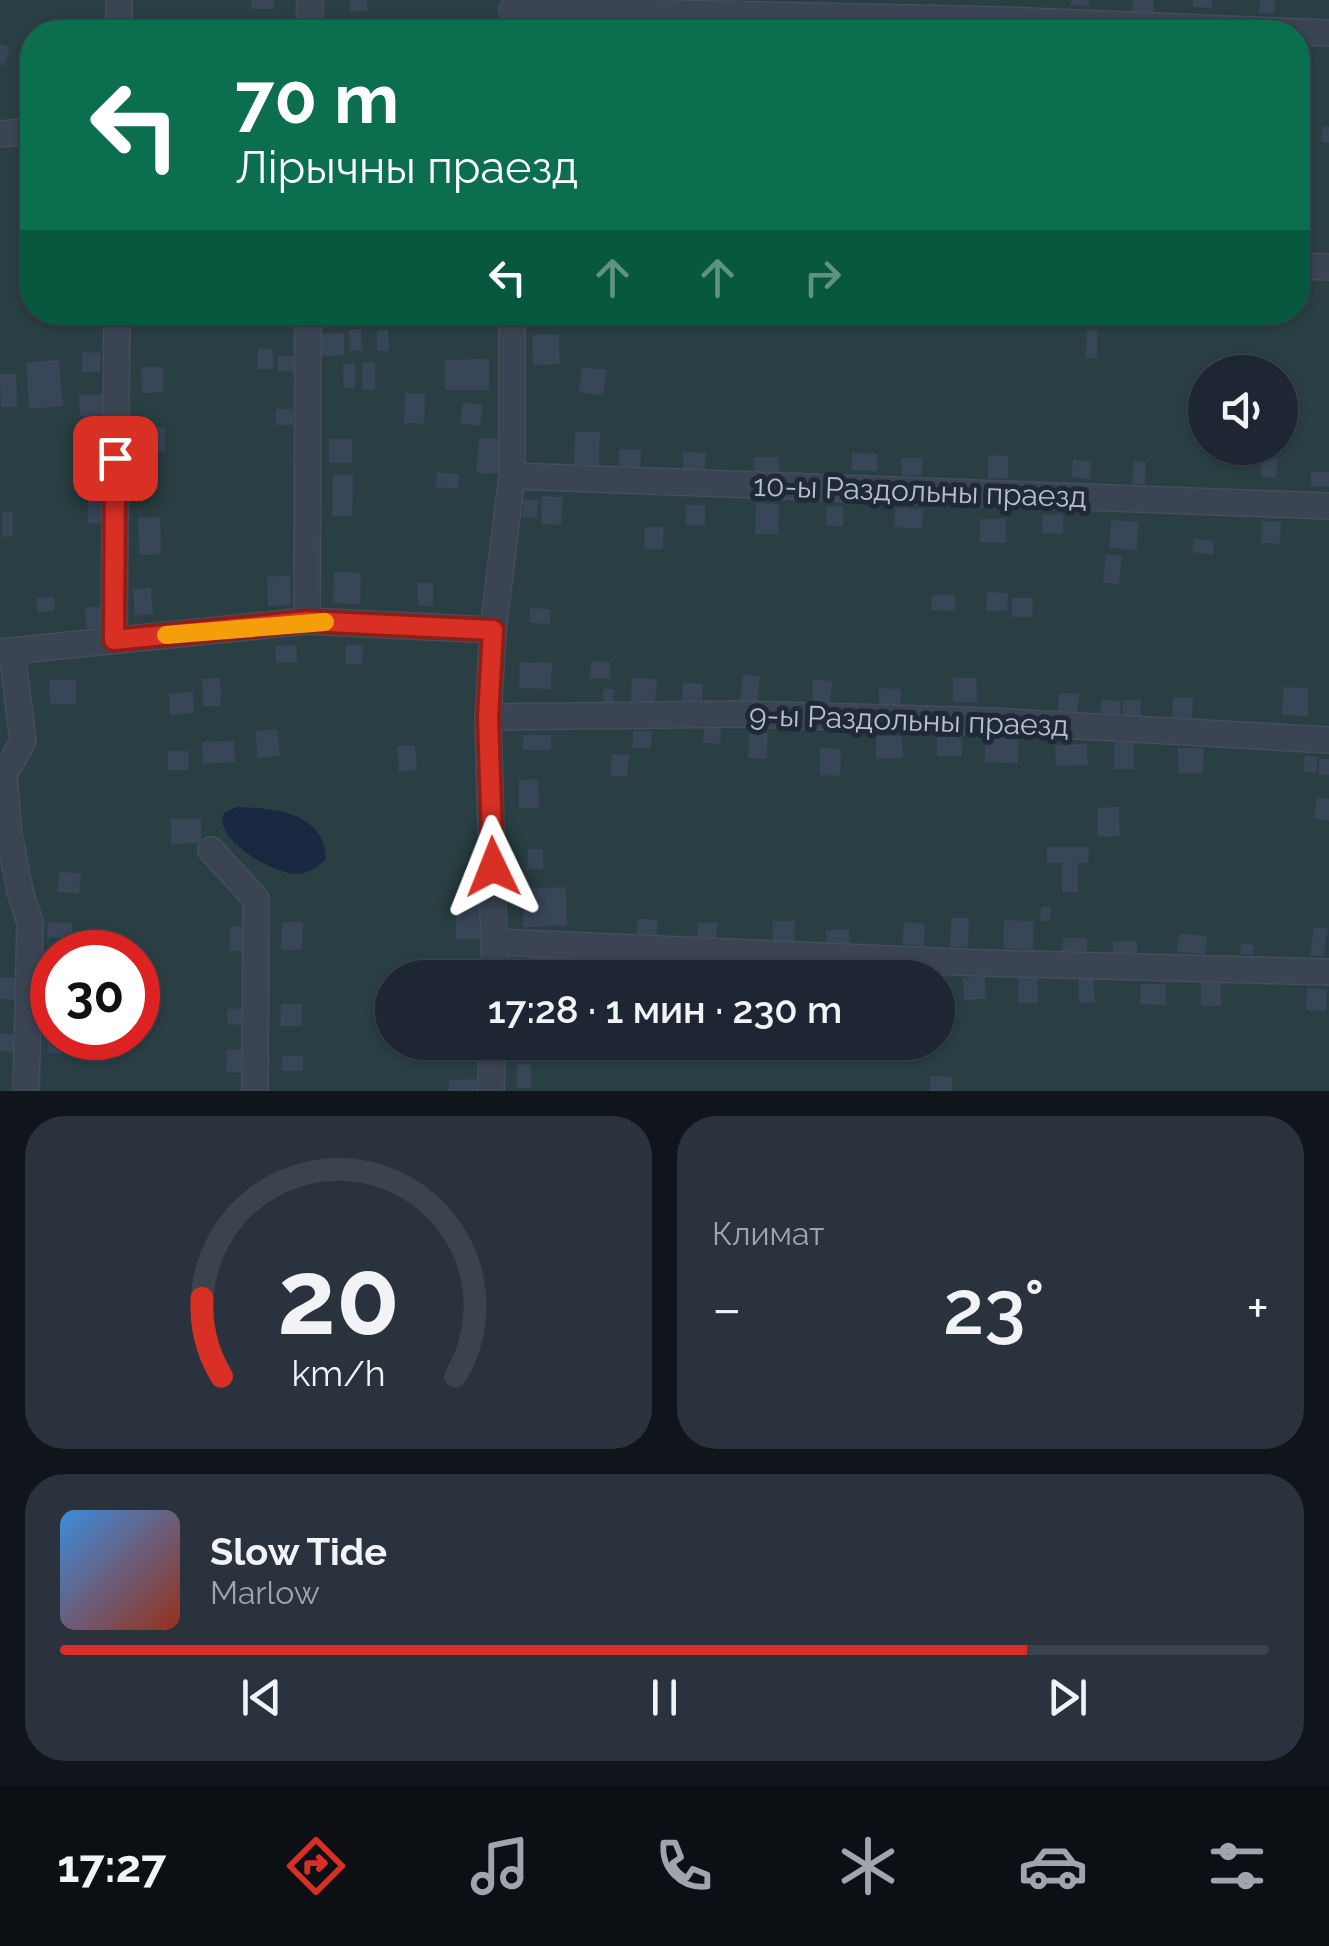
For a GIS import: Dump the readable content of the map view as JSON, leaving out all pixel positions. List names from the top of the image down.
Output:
{
  "streets": {
    "street": ["10-ы Раздольны праезд", "9-ы Раздольны праезд"]
  },
  "page": {
    "turn": ["70 m", "Лірычны праезд"],
    "limit": "30",
    "trip": "17:28 · 1 мин · 230 m",
    "tile": "Климат",
    "heat": ["−", "23°", "+"],
    "song": ["Slow Tide", "Marlow"],
    "tabs": "17:27",
    "gauge": ["20", "km/h"]
  }
}
